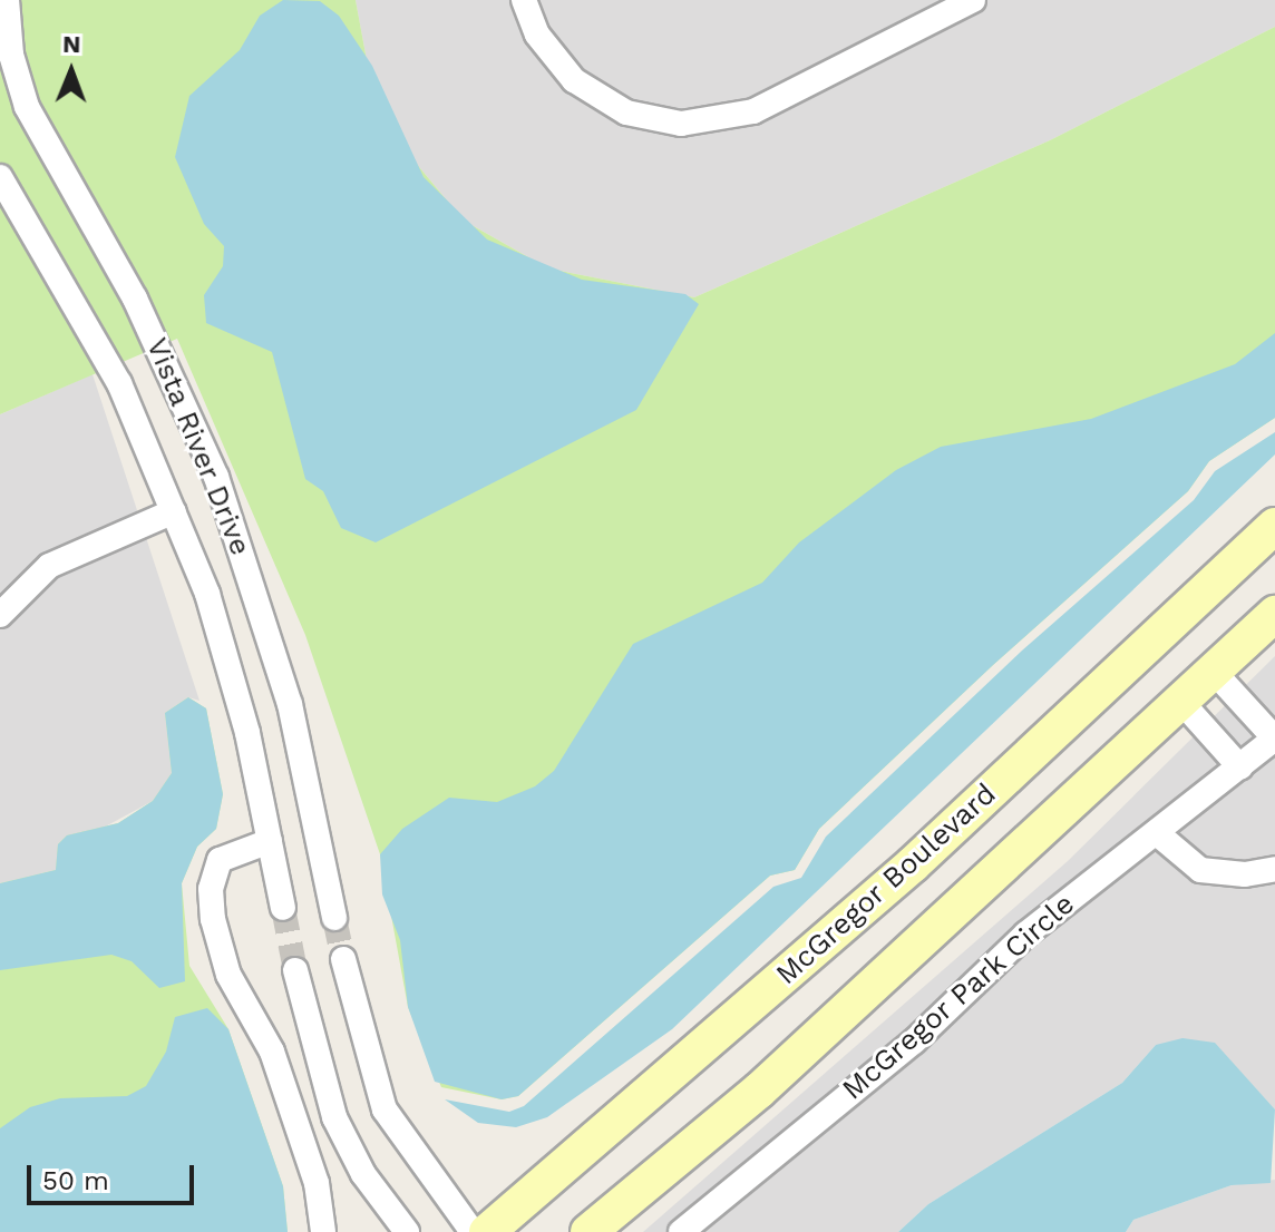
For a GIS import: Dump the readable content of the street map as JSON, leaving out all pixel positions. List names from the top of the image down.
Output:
{
  "streets": {
    "main road": ["McGregor Boulevard"],
    "street": ["Vista River Drive", "McGregor Park Circle"]
  },
  "scale_bar": "50 m",
  "north": "top"
}
